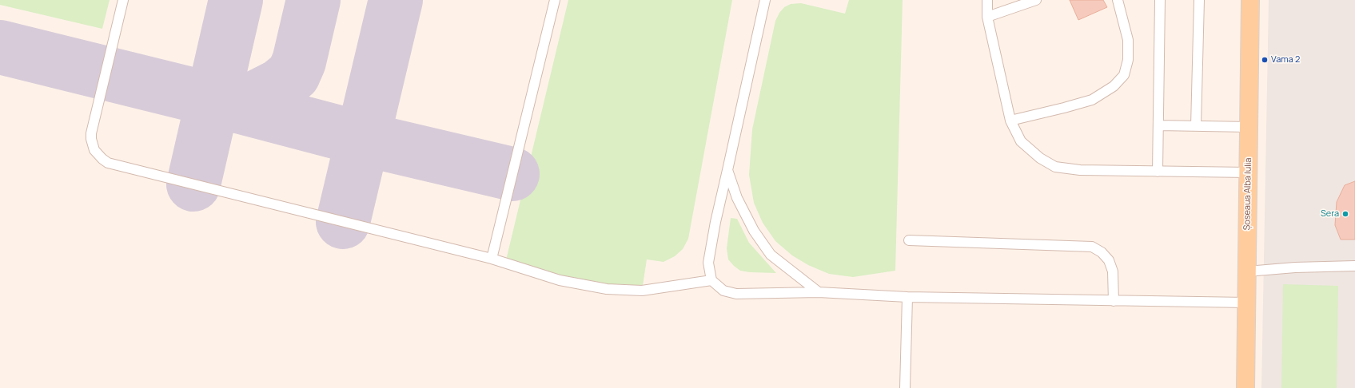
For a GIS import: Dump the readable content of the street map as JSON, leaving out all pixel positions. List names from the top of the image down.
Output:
{
  "streets": {
    "main road": ["Șoseaua Alba Iulia"]
  },
  "places": ["Vama 2", "Sera"]
}
